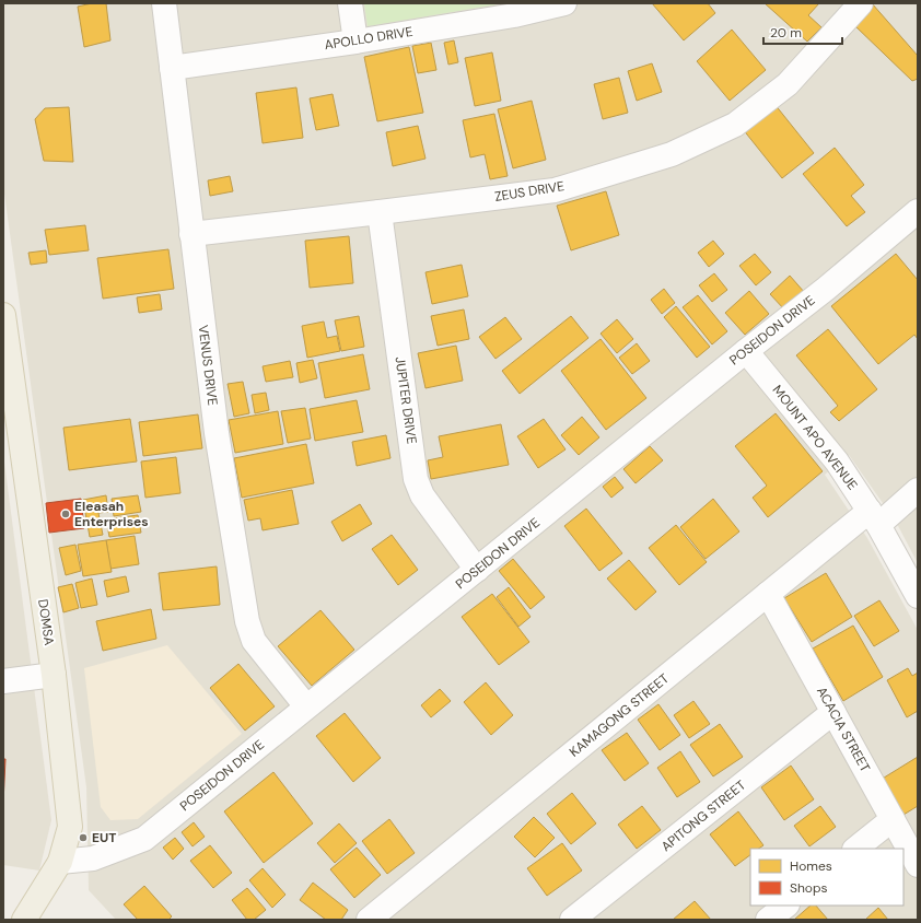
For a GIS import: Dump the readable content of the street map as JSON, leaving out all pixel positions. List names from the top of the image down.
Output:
{
  "streets": {
    "main road": ["DOMSA"],
    "street": [
      "APOLLO DRIVE",
      "ZEUS DRIVE",
      "POSEIDON DRIVE",
      "VENUS DRIVE",
      "JUPITER DRIVE",
      "MOUNT APO AVENUE",
      "KAMAGONG STREET",
      "ACACIA STREET",
      "APITONG STREET"
    ]
  },
  "crossings": [
    ["APOLLO DRIVE", "VENUS DRIVE"],
    ["ZEUS DRIVE", "VENUS DRIVE"],
    ["ZEUS DRIVE", "JUPITER DRIVE"],
    ["POSEIDON DRIVE", "VENUS DRIVE"],
    ["POSEIDON DRIVE", "JUPITER DRIVE"],
    ["POSEIDON DRIVE", "MOUNT APO AVENUE"],
    ["POSEIDON DRIVE", "DOMSA"],
    ["MOUNT APO AVENUE", "KAMAGONG STREET"],
    ["KAMAGONG STREET", "ACACIA STREET"],
    ["ACACIA STREET", "APITONG STREET"]
  ],
  "places": ["Eleasah Enterprises", "EUT"],
  "legend": ["Homes", "Shops"],
  "scale_bar": "20 m"
}
